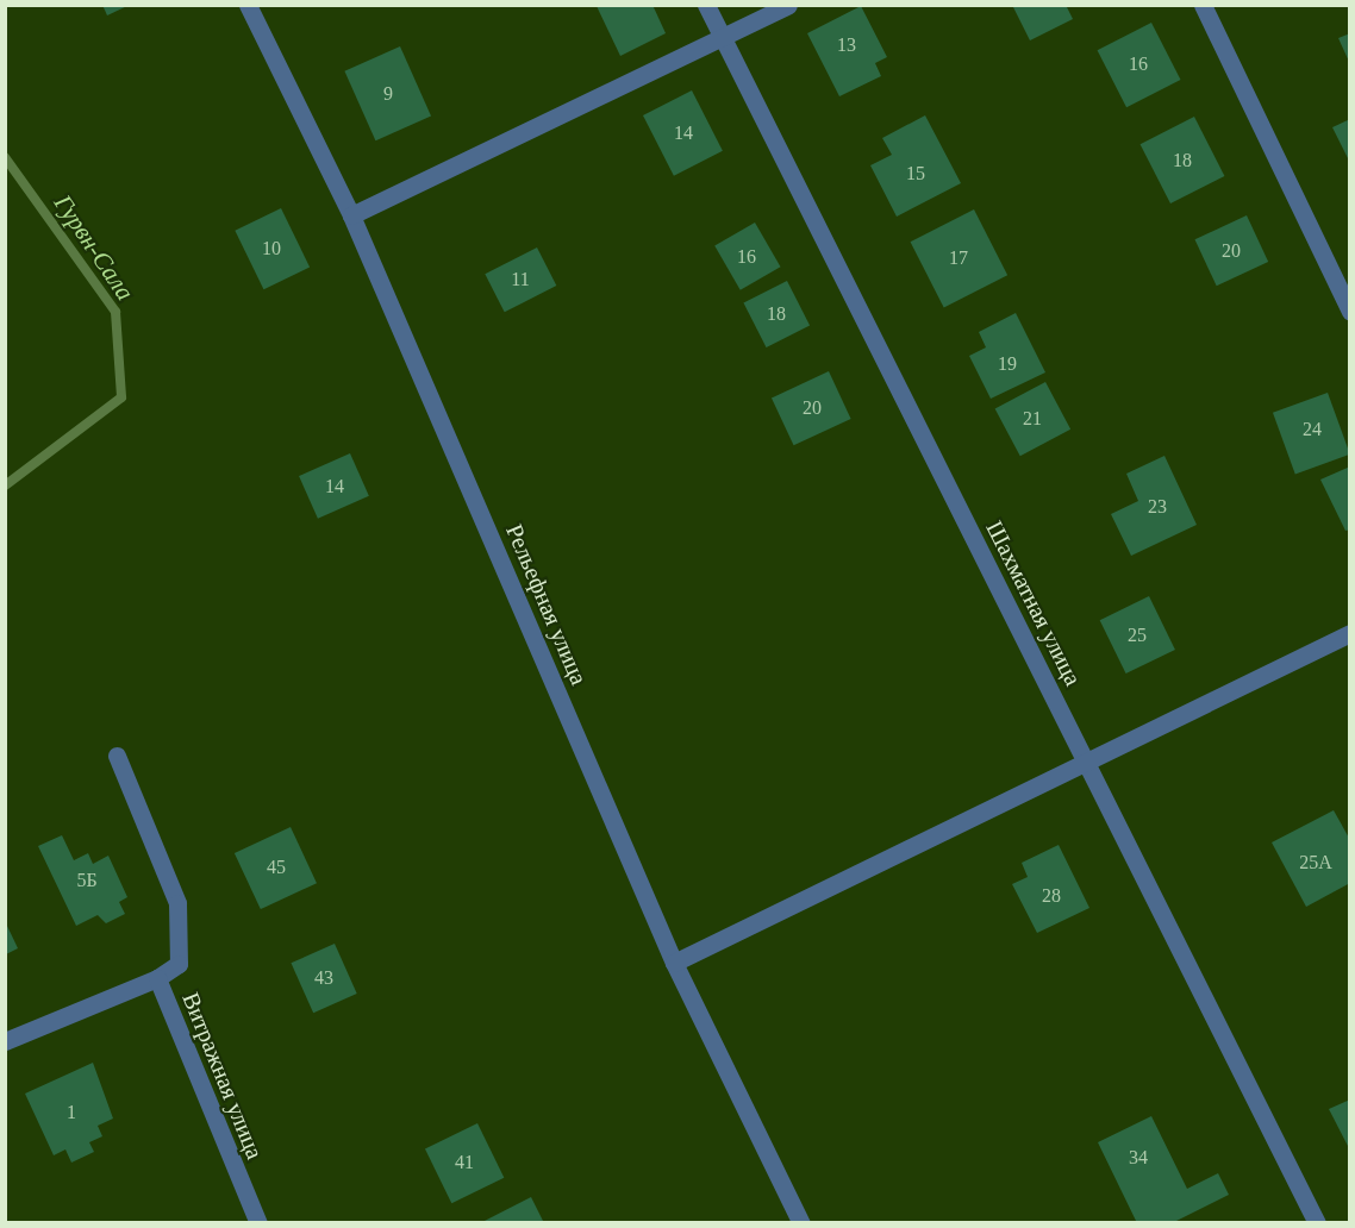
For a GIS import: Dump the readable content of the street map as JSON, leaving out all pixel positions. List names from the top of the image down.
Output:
{
  "streets": {
    "street": ["Шахматная улица", "Рельефная улица", "Витражная улица"]
  },
  "water": ["Гурвн-Сала"],
  "house_numbers": [
    "13",
    "16",
    "9",
    "14",
    "18",
    "15",
    "10",
    "20",
    "16",
    "17",
    "11",
    "18",
    "19",
    "20",
    "21",
    "24",
    "14",
    "23",
    "25",
    "25А",
    "45",
    "5Б",
    "28",
    "43",
    "1",
    "34",
    "41"
  ]
}
